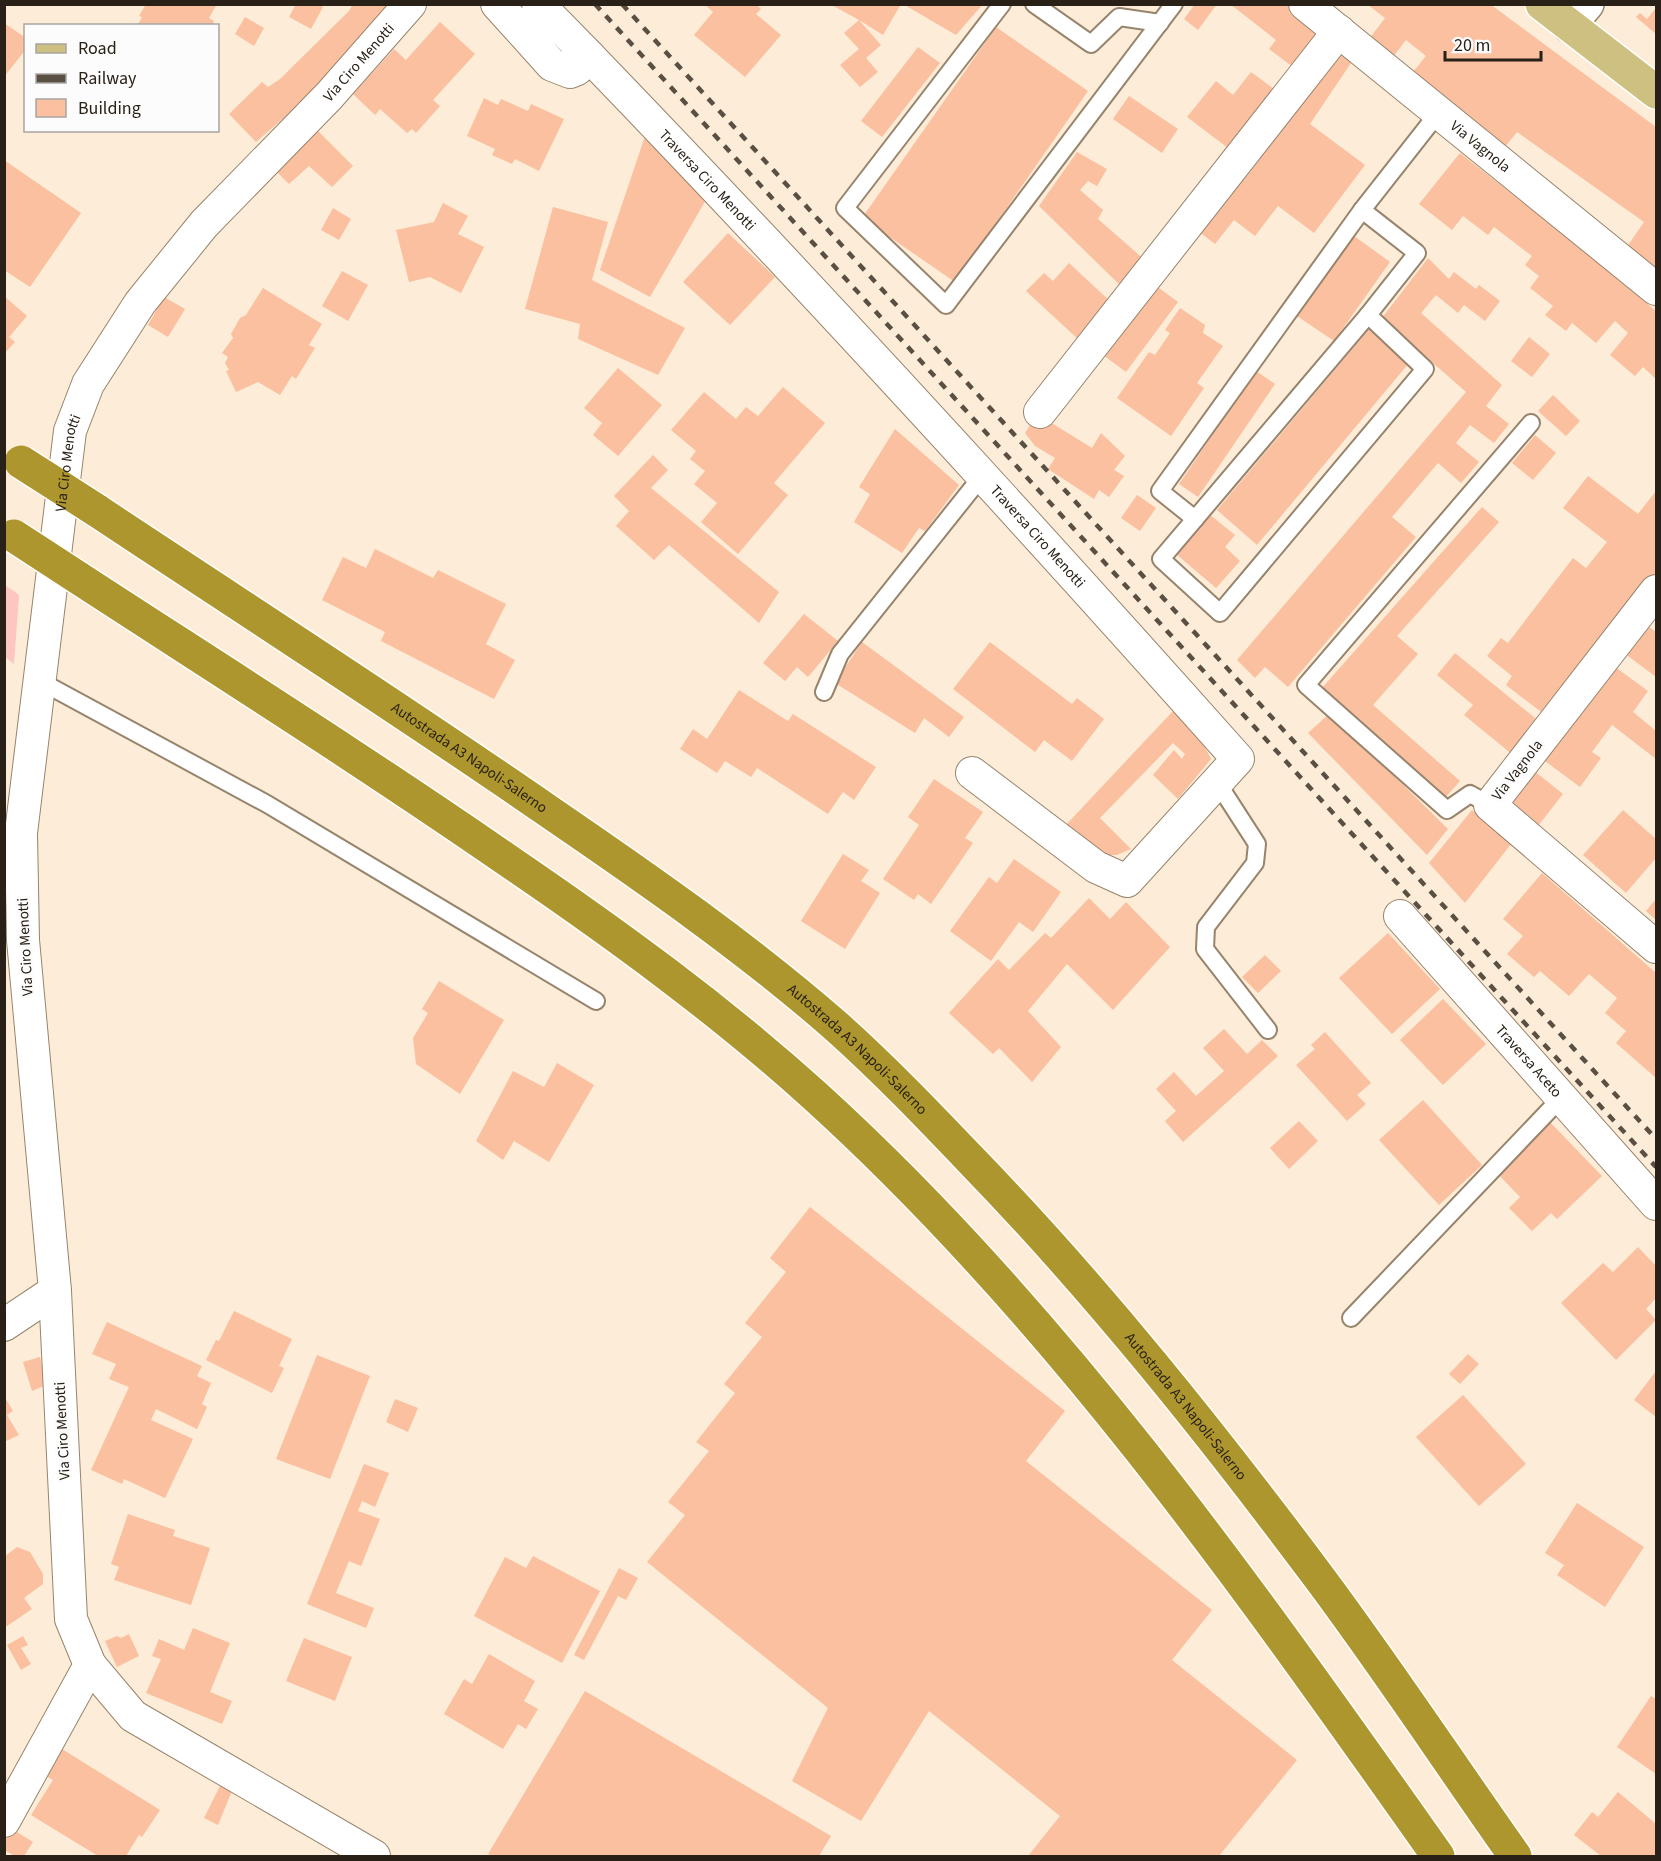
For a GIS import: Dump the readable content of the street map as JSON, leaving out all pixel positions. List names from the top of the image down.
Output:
{
  "streets": {
    "highway": ["Autostrada A3 Napoli-Salerno"],
    "street": [
      "Via Ciro Menotti",
      "Via Vagnola",
      "Traversa Ciro Menotti",
      "Traversa Aceto"
    ]
  },
  "legend": ["Road", "Railway", "Building"],
  "scale_bar": "20 m"
}
